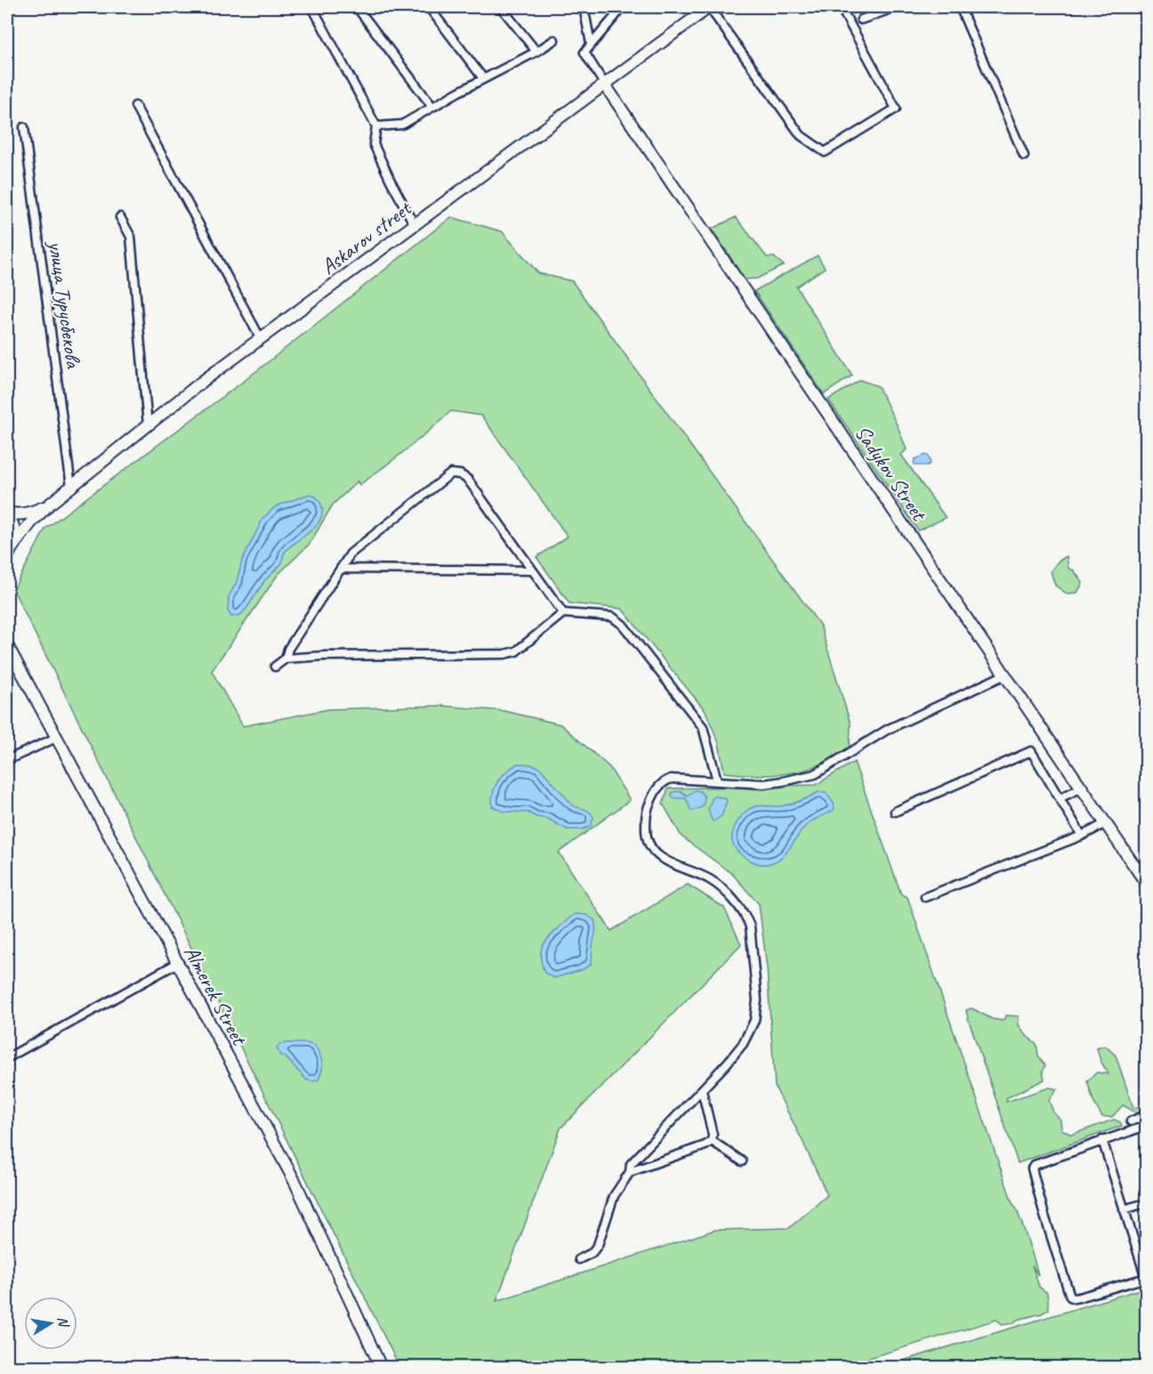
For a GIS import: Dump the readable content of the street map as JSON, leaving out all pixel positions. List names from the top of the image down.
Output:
{
  "streets": {
    "street": [
      "Askarov street",
      "улица Турусбекова",
      "Sadykov Street",
      "Almerek Street"
    ]
  },
  "crossings": [
    ["Askarov street", "улица Турусбекова"],
    ["Askarov street", "Sadykov Street"]
  ],
  "north": "right"
}
